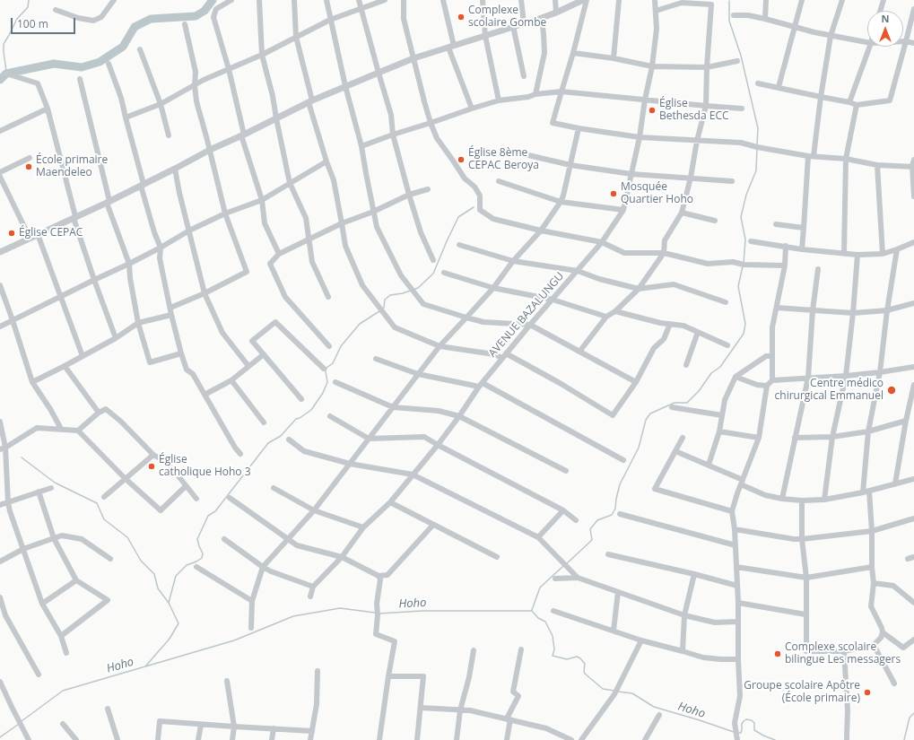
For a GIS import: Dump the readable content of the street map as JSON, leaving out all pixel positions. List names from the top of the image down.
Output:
{
  "streets": {
    "street": ["AVENUE BAZALUNGU"]
  },
  "water": ["Hoho"],
  "places": [
    "Complexe scolaire Gombe",
    "Église Bethesda ECC",
    "Église 8ème CEPAC Beroya",
    "École primaire Maendeleo",
    "Mosquée Quartier Hoho",
    "Église CEPAC",
    "Centre médico chirurgical Emmanuel",
    "Église catholique Hoho 3",
    "Complexe scolaire bilingue Les messagers",
    "Groupe scolaire Apôtre (École primaire)"
  ],
  "scale_bar": "100 m",
  "north": "top"
}
